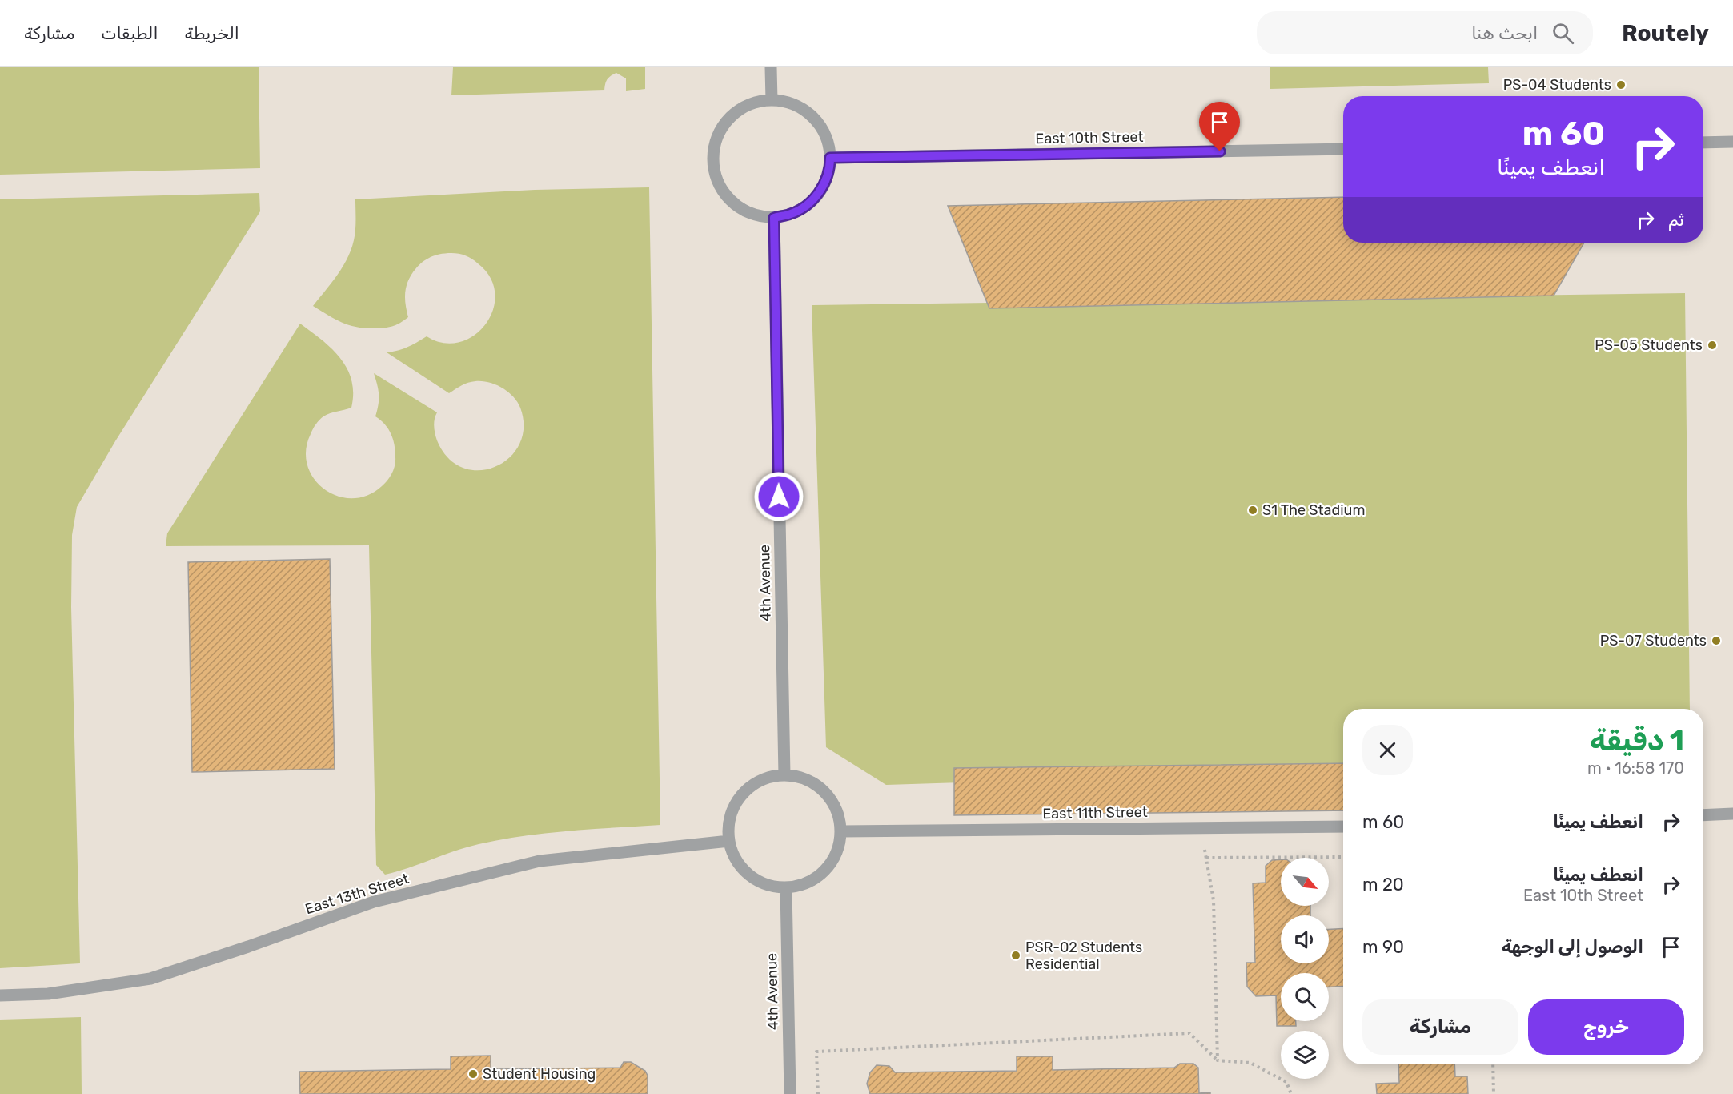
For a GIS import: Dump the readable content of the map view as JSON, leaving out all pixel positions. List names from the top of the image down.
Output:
{
  "streets": {
    "lane": [
      "East 10th Street",
      "4th Avenue",
      "East 11th Street",
      "East 13th Street"
    ]
  },
  "crossings": [
    ["East 10th Street", "4th Avenue"],
    ["4th Avenue", "East 11th Street"],
    ["4th Avenue", "East 13th Street"],
    ["East 11th Street", "East 13th Street"]
  ],
  "places": [
    "PS-04 Students",
    "PS-05 Students",
    "S1 The Stadium",
    "PS-07 Students",
    "PSR-02 Students Residential",
    "Student Housing"
  ],
  "north": "bottom right",
  "page": {
    "header": "Routely",
    "search": "ابحث هنا",
    "nav": ["الخريطة", "الطبقات", "مشاركة"],
    "turn": ["60 m", "انعطف يمينًا"],
    "then": "ثم",
    "heading": ["1 دقيقة", "170 m · 16:58"],
    "list": [
      {
        "name": "انعطف يمينًا",
        "value": "60 m"
      },
      {
        "name": "انعطف يمينًا",
        "note": "East 10th Street",
        "value": "20 m"
      },
      {
        "name": "الوصول إلى الوجهة",
        "value": "90 m"
      }
    ],
    "buttons": ["خروج", "مشاركة"]
  }
}
